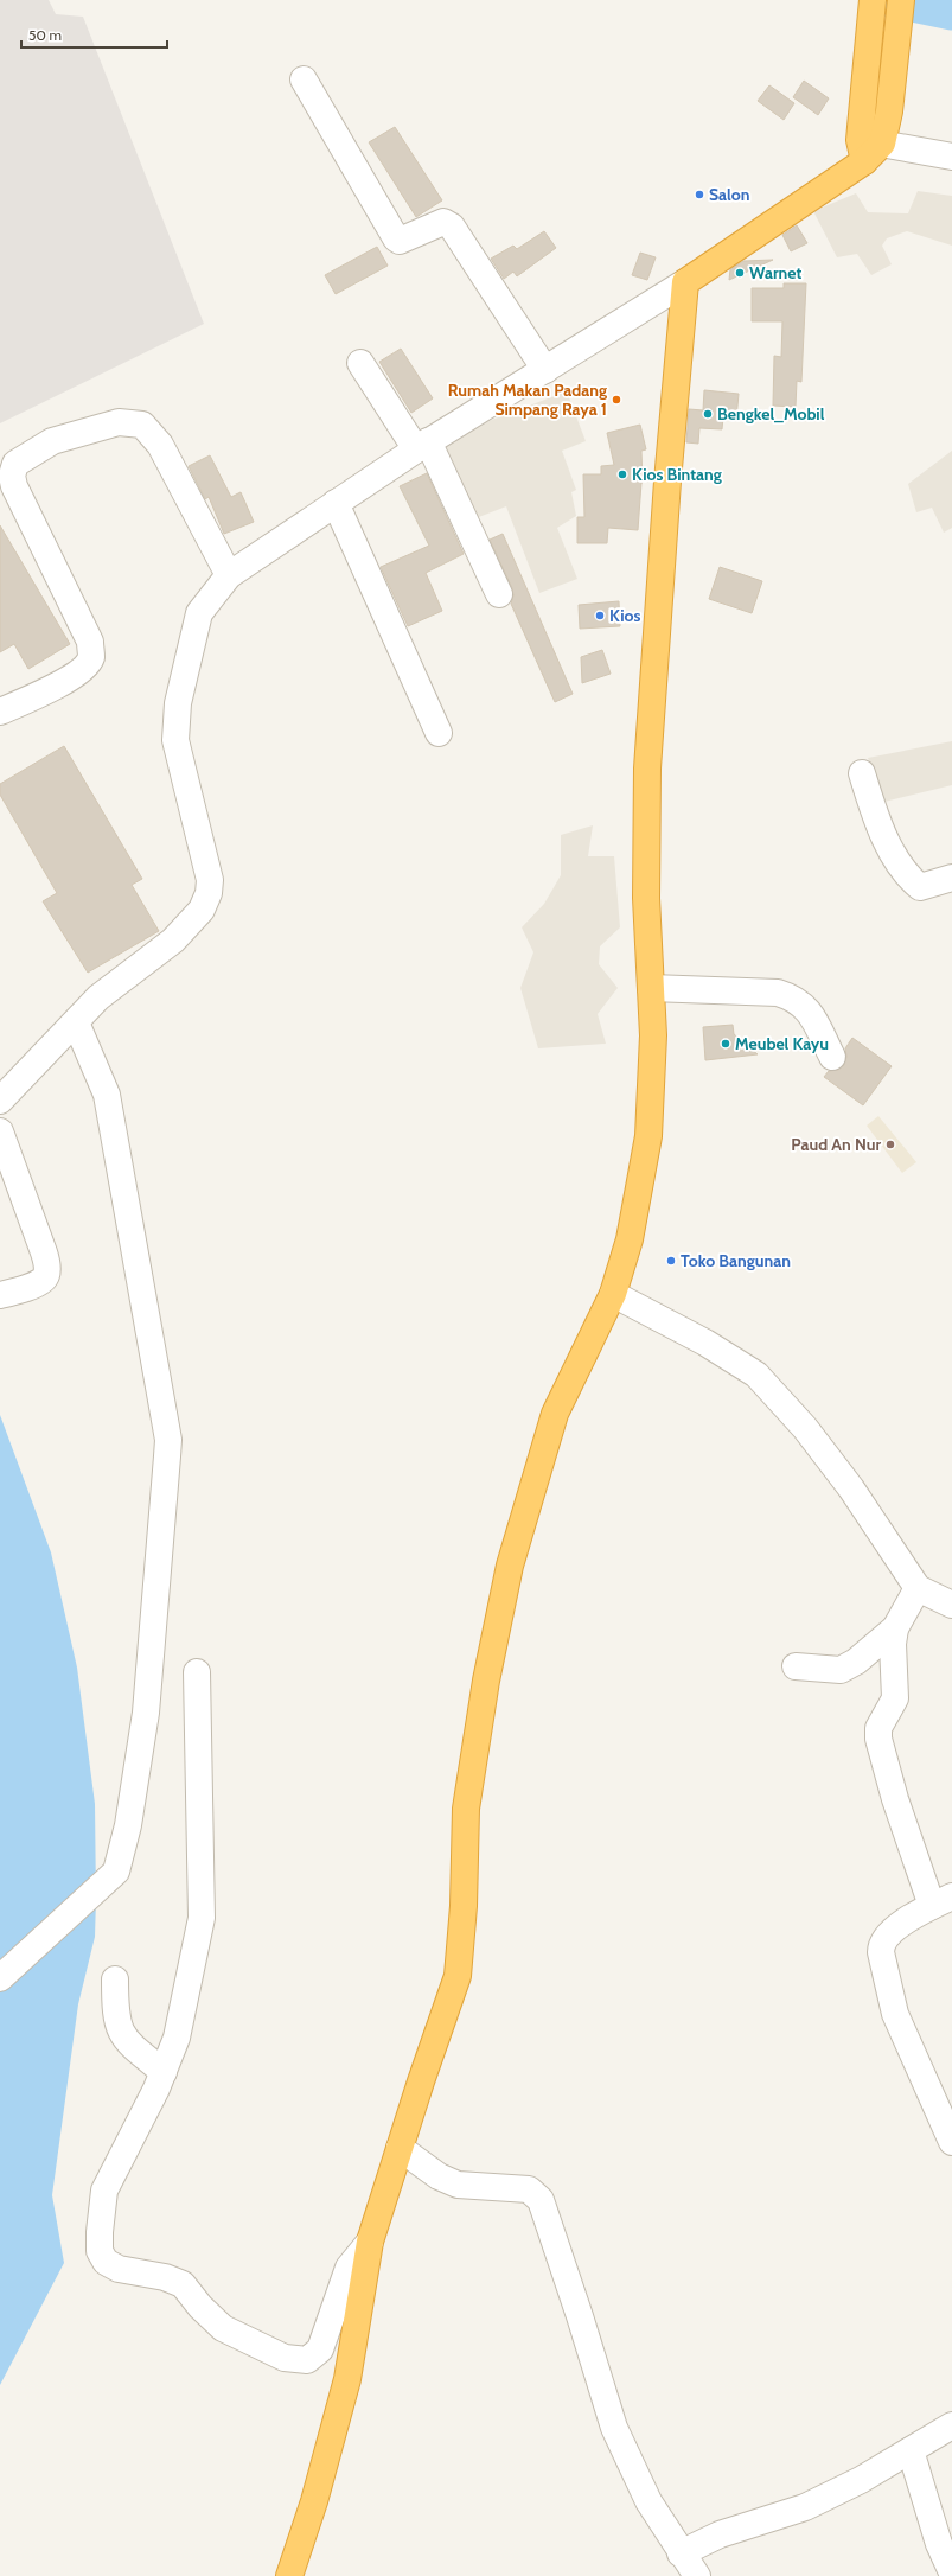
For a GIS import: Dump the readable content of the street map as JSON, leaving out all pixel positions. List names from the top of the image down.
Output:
{
  "places": [
    "Salon",
    "Warnet",
    "Rumah Makan Padang Simpang Raya 1",
    "Bengkel_Mobil",
    "Kios Bintang",
    "Kios",
    "Meubel Kayu",
    "Paud An Nur",
    "Toko Bangunan"
  ],
  "scale_bar": "50 m"
}
